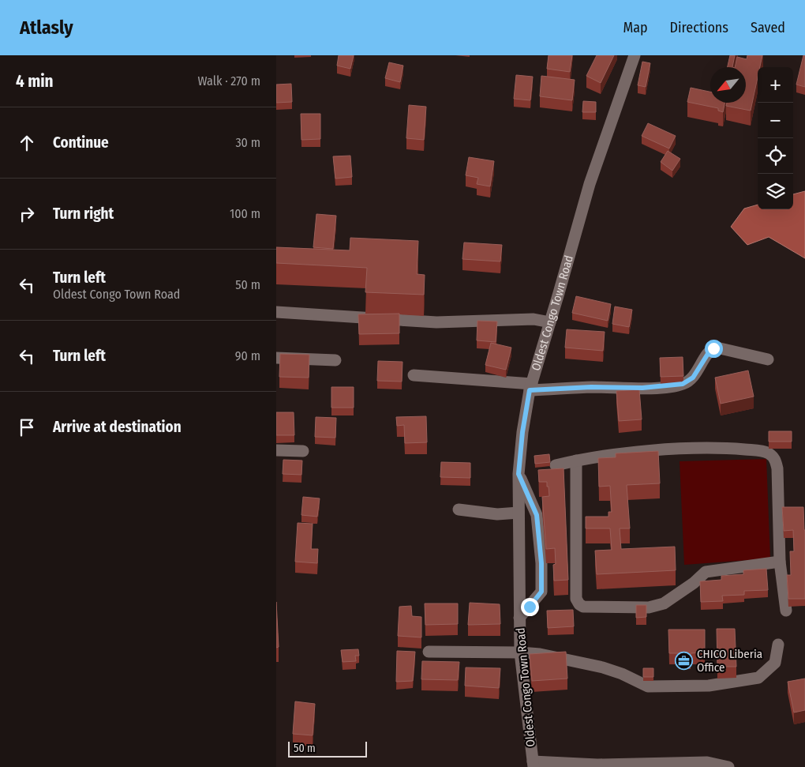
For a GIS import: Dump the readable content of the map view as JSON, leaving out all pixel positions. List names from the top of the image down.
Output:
{
  "streets": {
    "street": ["Oldest Congo Town Road"]
  },
  "places": {
    "office": ["CHICO Liberia Office"]
  },
  "scale_bar": "50 m",
  "north": "bottom left",
  "page": {
    "header": "Atlasly",
    "nav": ["Map", "Directions", "Saved"],
    "heading": ["4 min", "Walk · 270 m"],
    "map_buttons": ["+", "−"],
    "list": [
      ["Continue", "30 m"],
      ["Turn right", "100 m"],
      ["Turn left", "Oldest Congo Town Road", "50 m"],
      ["Turn left", "90 m"],
      "Arrive at destination"
    ],
    "scale": "50 m"
  }
}
